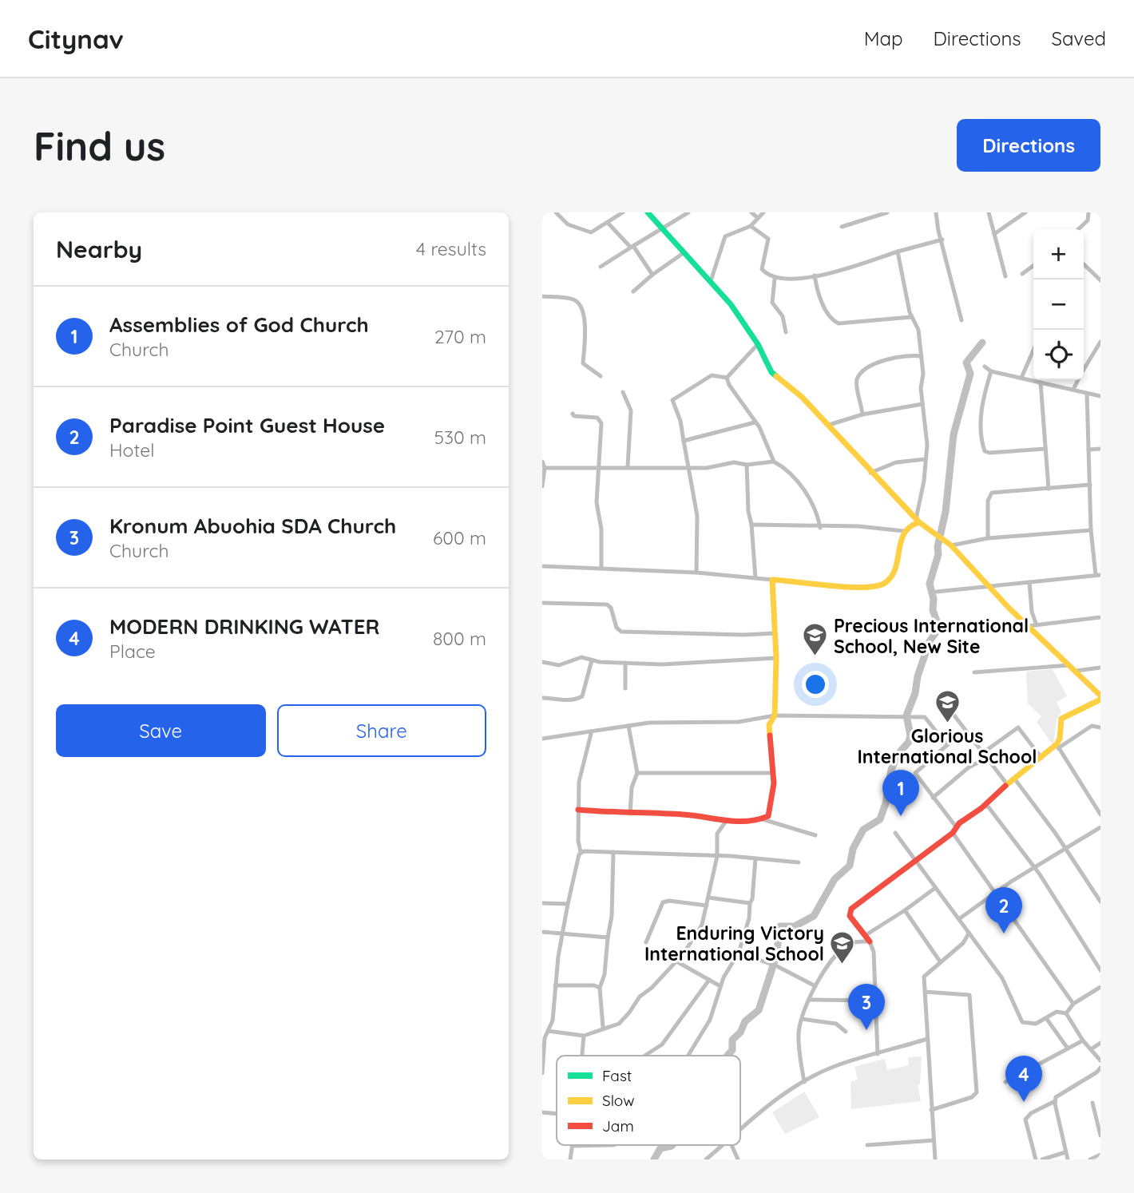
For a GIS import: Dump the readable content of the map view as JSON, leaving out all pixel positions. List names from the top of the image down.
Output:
{
  "places": {
    "school or university": ["Precious International School, New Site", "Glorious International School", "Enduring Victory International School"]
  },
  "legend": ["Fast", "Slow", "Jam"],
  "page": {
    "header": "Citynav",
    "nav": ["Map", "Directions", "Saved"],
    "buttons": [
      "Directions",
      ["Save", "Share"]
    ],
    "title": "Find us",
    "heading": ["Nearby", "4 results"],
    "map_buttons": ["+", "−"],
    "list": [
      {
        "mark": "1",
        "name": "Assemblies of God Church",
        "note": "Church",
        "value": "270 m"
      },
      {
        "mark": "2",
        "name": "Paradise Point Guest House",
        "note": "Hotel",
        "value": "530 m"
      },
      {
        "mark": "3",
        "name": "Kronum Abuohia SDA Church",
        "note": "Church",
        "value": "600 m"
      },
      {
        "mark": "4",
        "name": "MODERN DRINKING WATER",
        "note": "Place",
        "value": "800 m"
      }
    ],
    "pins": [
      "1",
      "2",
      "3",
      "4"
    ]
  }
}
